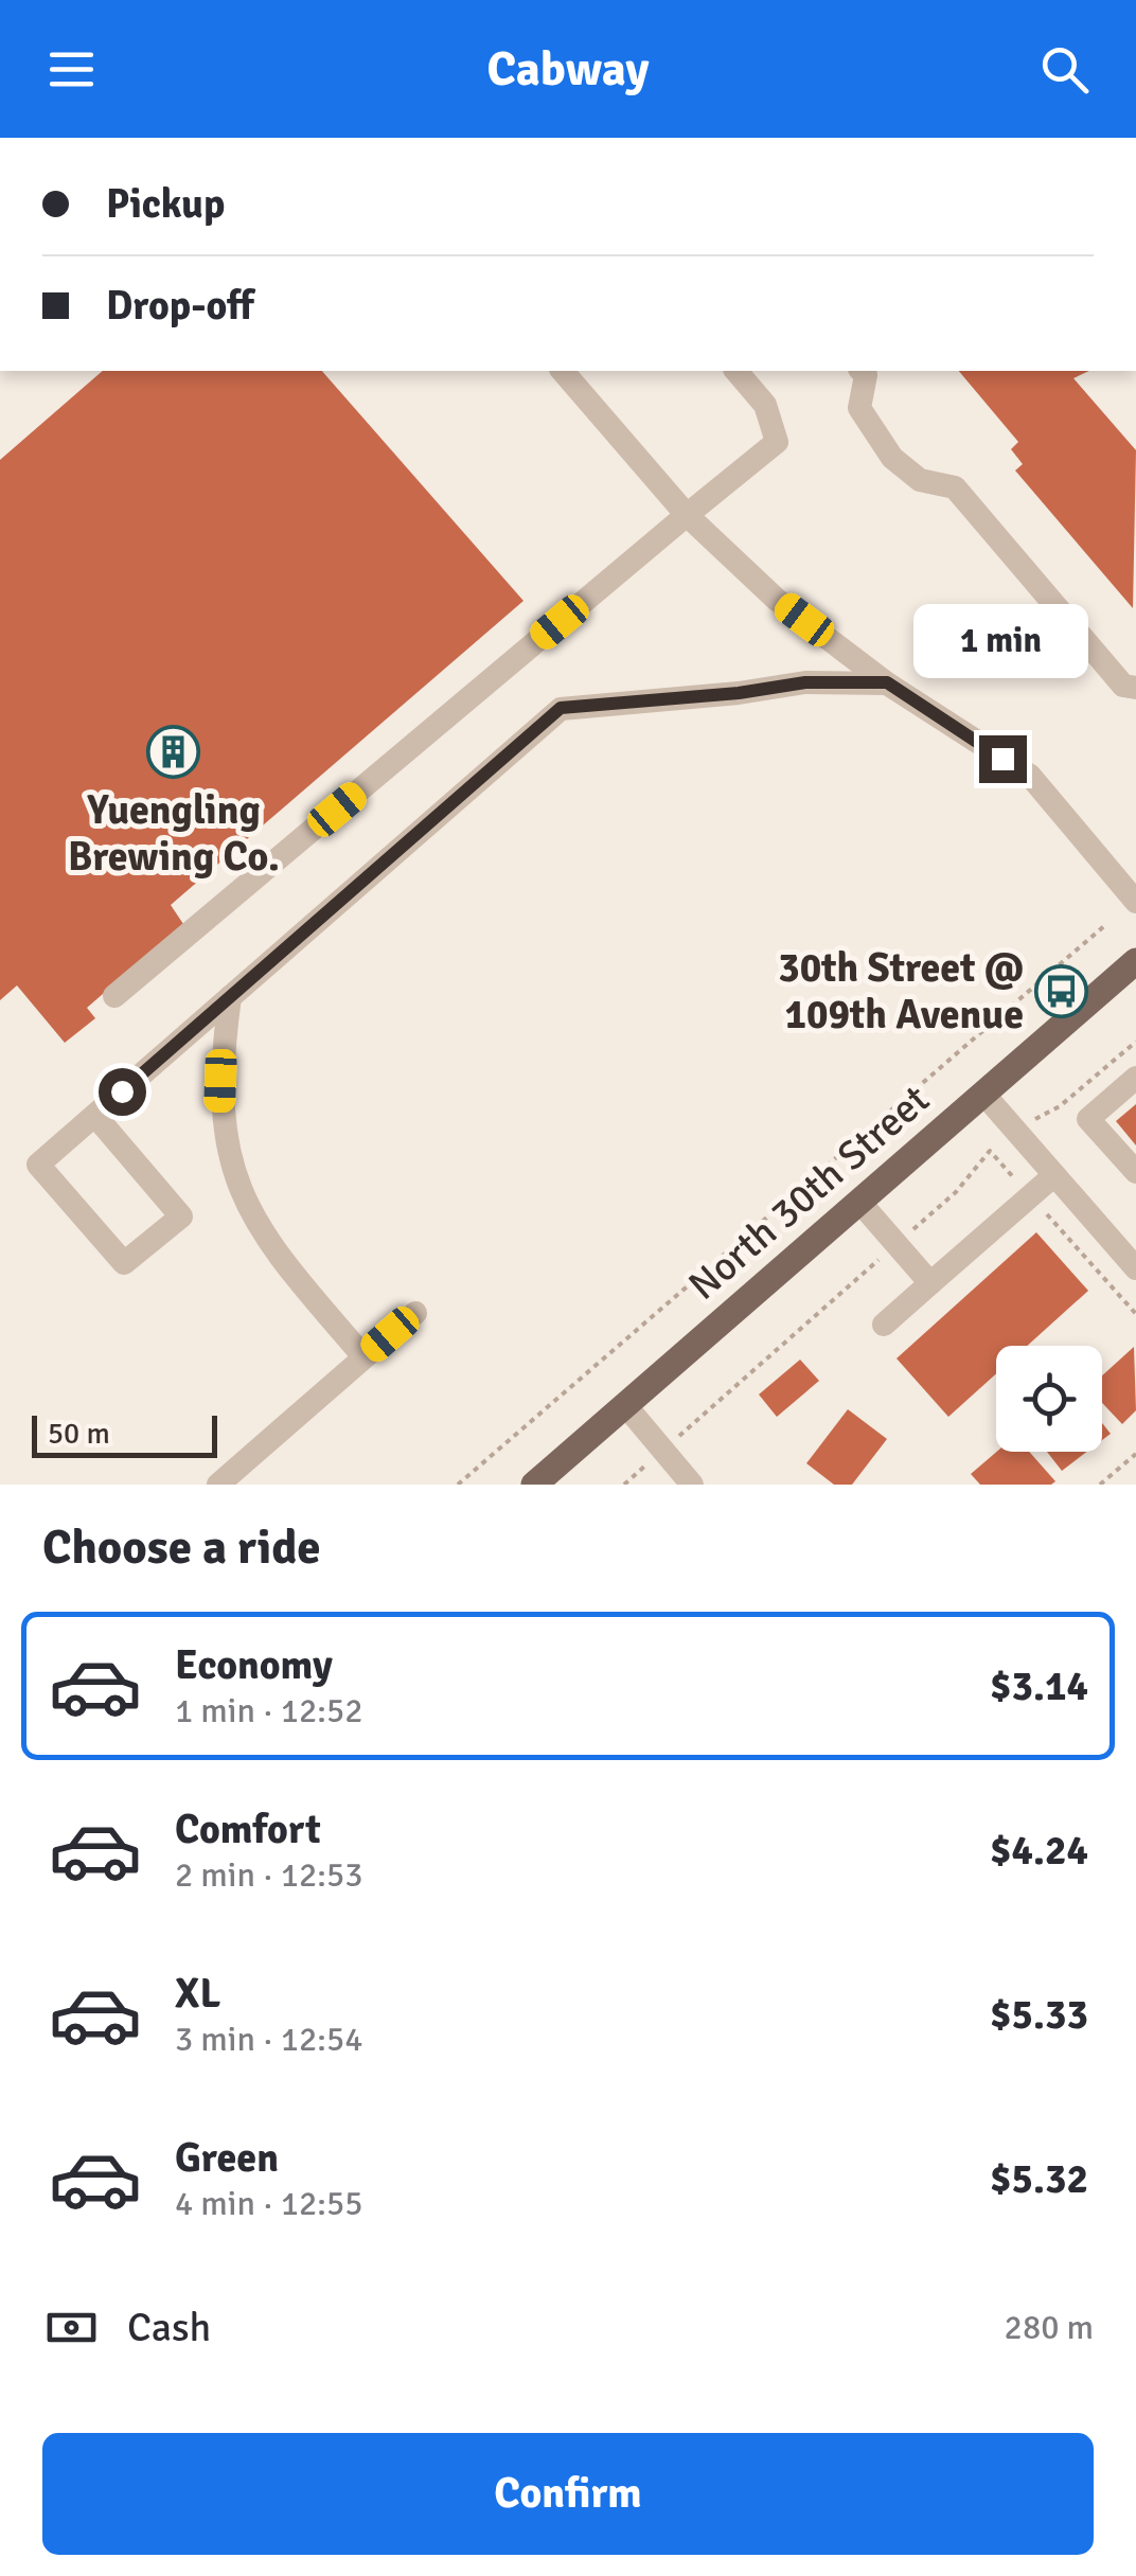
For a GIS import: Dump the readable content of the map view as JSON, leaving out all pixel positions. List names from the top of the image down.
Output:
{
  "streets": {
    "main road": ["North 30th Street"]
  },
  "places": {
    "building": ["Yuengling Brewing Co."],
    "bus stop": ["30th Street @ 109th Avenue"]
  },
  "scale_bar": "50 m",
  "page": {
    "header": "Cabway",
    "banner": ["Pickup", "Drop-off"],
    "bubble": "1 min",
    "scale": "50 m",
    "heading": "Choose a ride",
    "list": [
      {
        "name": "Economy",
        "note": "1 min · 12:52",
        "value": "$3.14"
      },
      {
        "name": "Comfort",
        "note": "2 min · 12:53",
        "value": "$4.24"
      },
      {
        "name": "XL",
        "note": "3 min · 12:54",
        "value": "$5.33"
      },
      {
        "name": "Green",
        "note": "4 min · 12:55",
        "value": "$5.32"
      }
    ],
    "pay": ["Cash", "280 m"],
    "buttons": "Confirm"
  }
}
